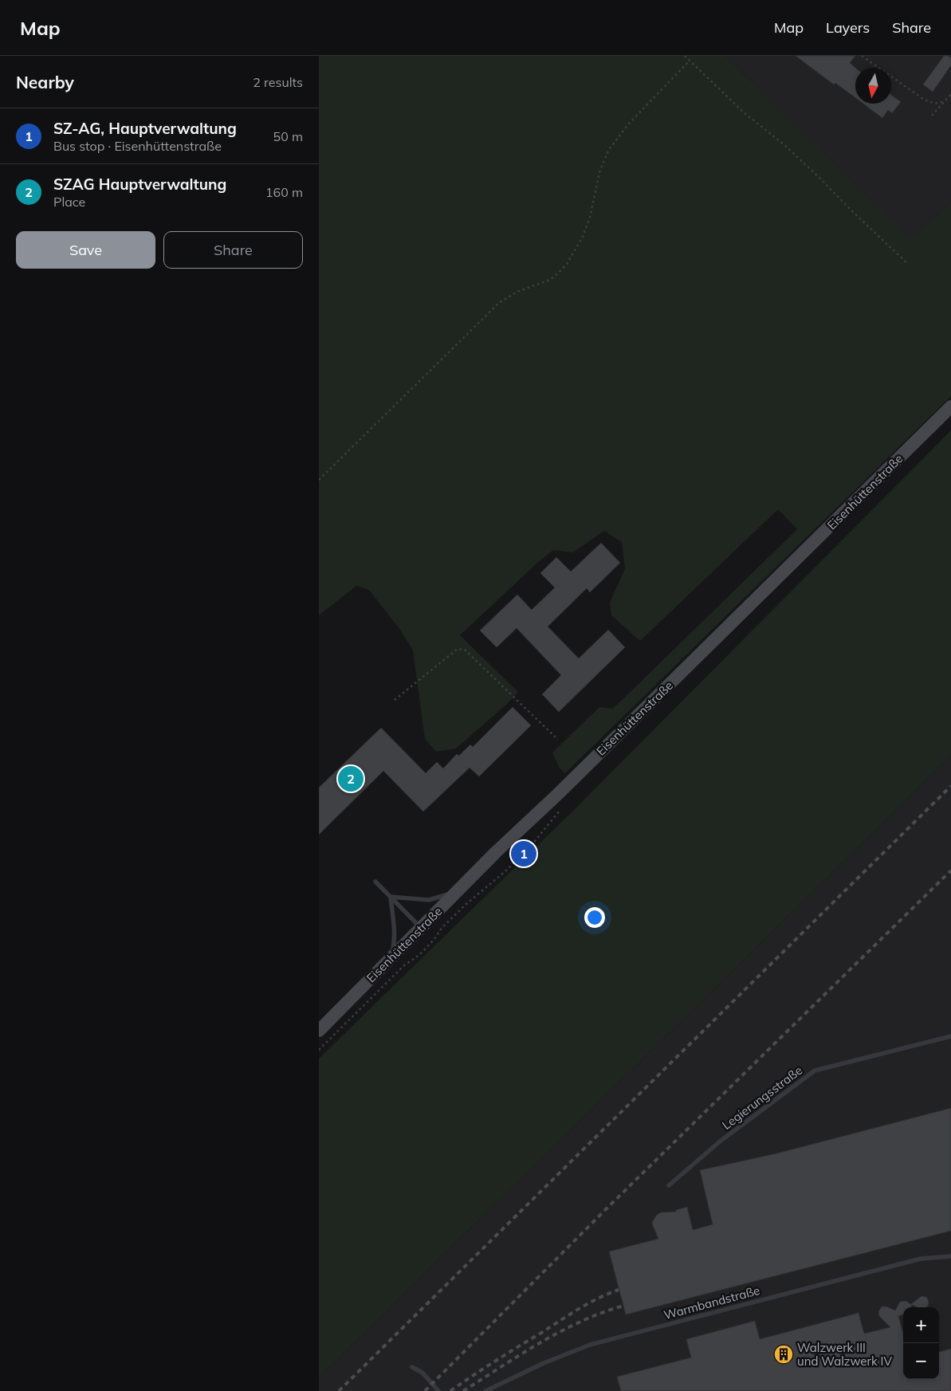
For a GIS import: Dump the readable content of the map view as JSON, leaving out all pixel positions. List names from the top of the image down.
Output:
{
  "streets": {
    "street": ["Eisenhüttenstraße"],
    "lane": ["Legierungsstraße", "Warmbandstraße"]
  },
  "places": {
    "building": ["Walzwerk III und Walzwerk IV"]
  },
  "north": "bottom",
  "page": {
    "header": "Map",
    "nav": ["Map", "Layers", "Share"],
    "heading": ["Nearby", "2 results"],
    "list": [
      {
        "mark": "1",
        "name": "SZ-AG, Hauptverwaltung",
        "note": "Bus stop · Eisenhüttenstraße",
        "value": "50 m"
      },
      {
        "mark": "2",
        "name": "SZAG Hauptverwaltung",
        "note": "Place",
        "value": "160 m"
      }
    ],
    "buttons": ["Save", "Share"],
    "pins": ["2", "1"],
    "map_buttons": ["+", "−"]
  }
}
